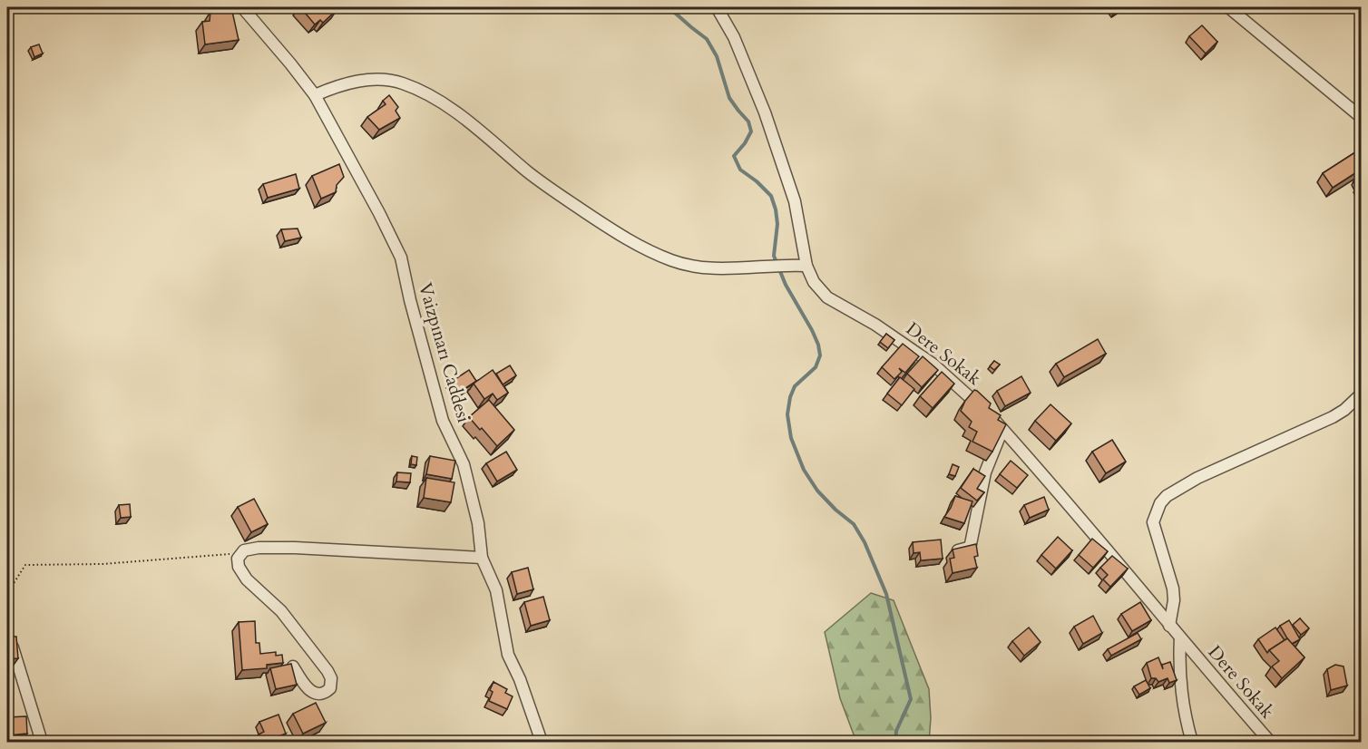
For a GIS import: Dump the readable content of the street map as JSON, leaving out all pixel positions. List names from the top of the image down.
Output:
{
  "streets": {
    "street": ["Vaizpınarı Caddesi", "Dere Sokak"]
  }
}
